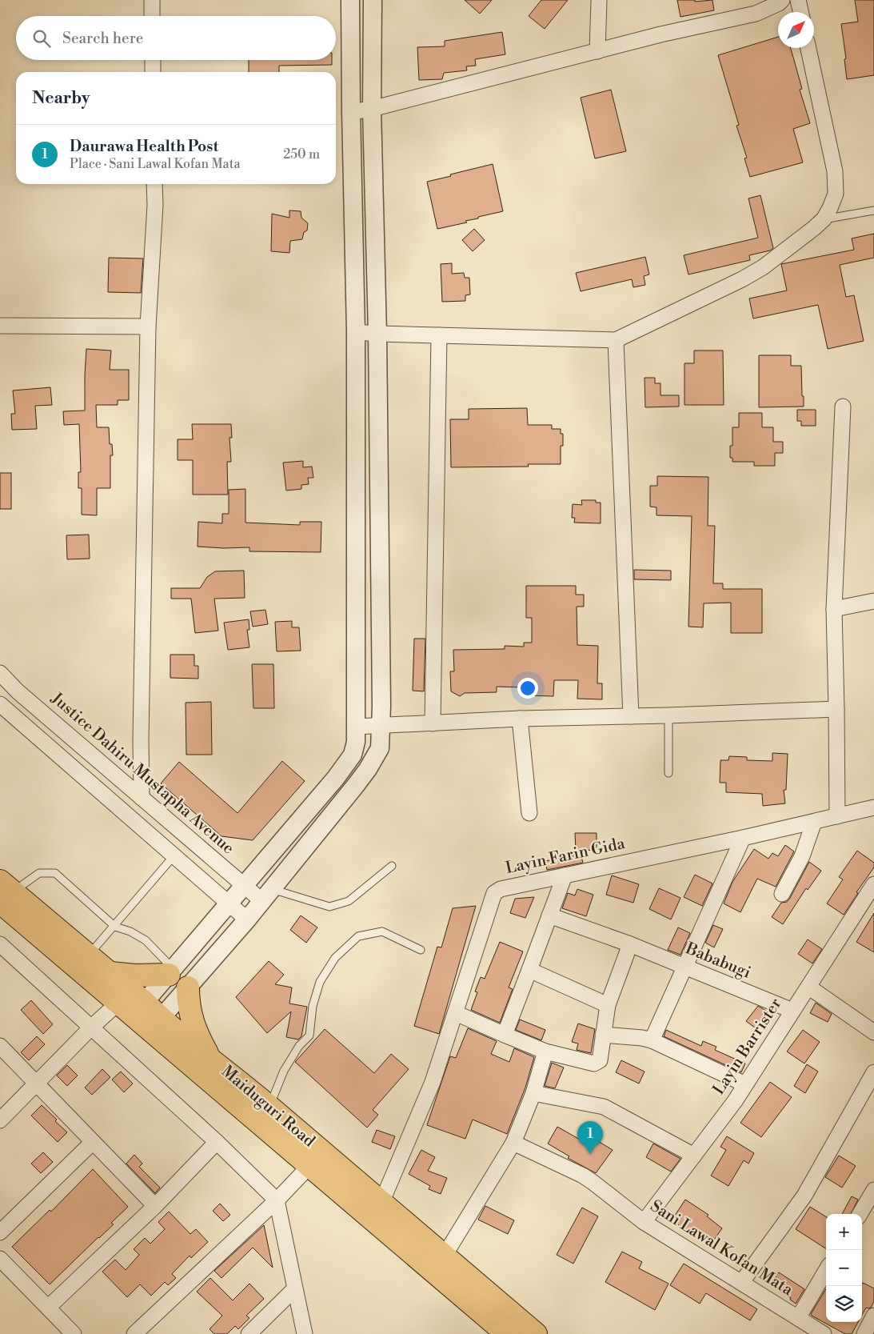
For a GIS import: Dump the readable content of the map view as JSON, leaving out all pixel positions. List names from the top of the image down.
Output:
{
  "streets": {
    "highway": ["Maiduguri Road"],
    "street": [
      "Justice Dahiru Mustapha Avenue",
      "Layin Farin Gida",
      "Bababugi",
      "Layin Barrister",
      "Sani Lawal Kofan Mata"
    ]
  },
  "crossings": [
    ["Layin Farin Gida", "Maiduguri Road"],
    ["Bababugi", "Layin Barrister"],
    ["Layin Barrister", "Sani Lawal Kofan Mata"]
  ],
  "north": "top right",
  "page": {
    "search": "Search here",
    "heading": "Nearby",
    "list": [
      {
        "mark": "1",
        "name": "Daurawa Health Post",
        "note": "Place · Sani Lawal Kofan Mata",
        "value": "250 m"
      }
    ],
    "pins": "1",
    "map_buttons": ["+", "−"]
  }
}
